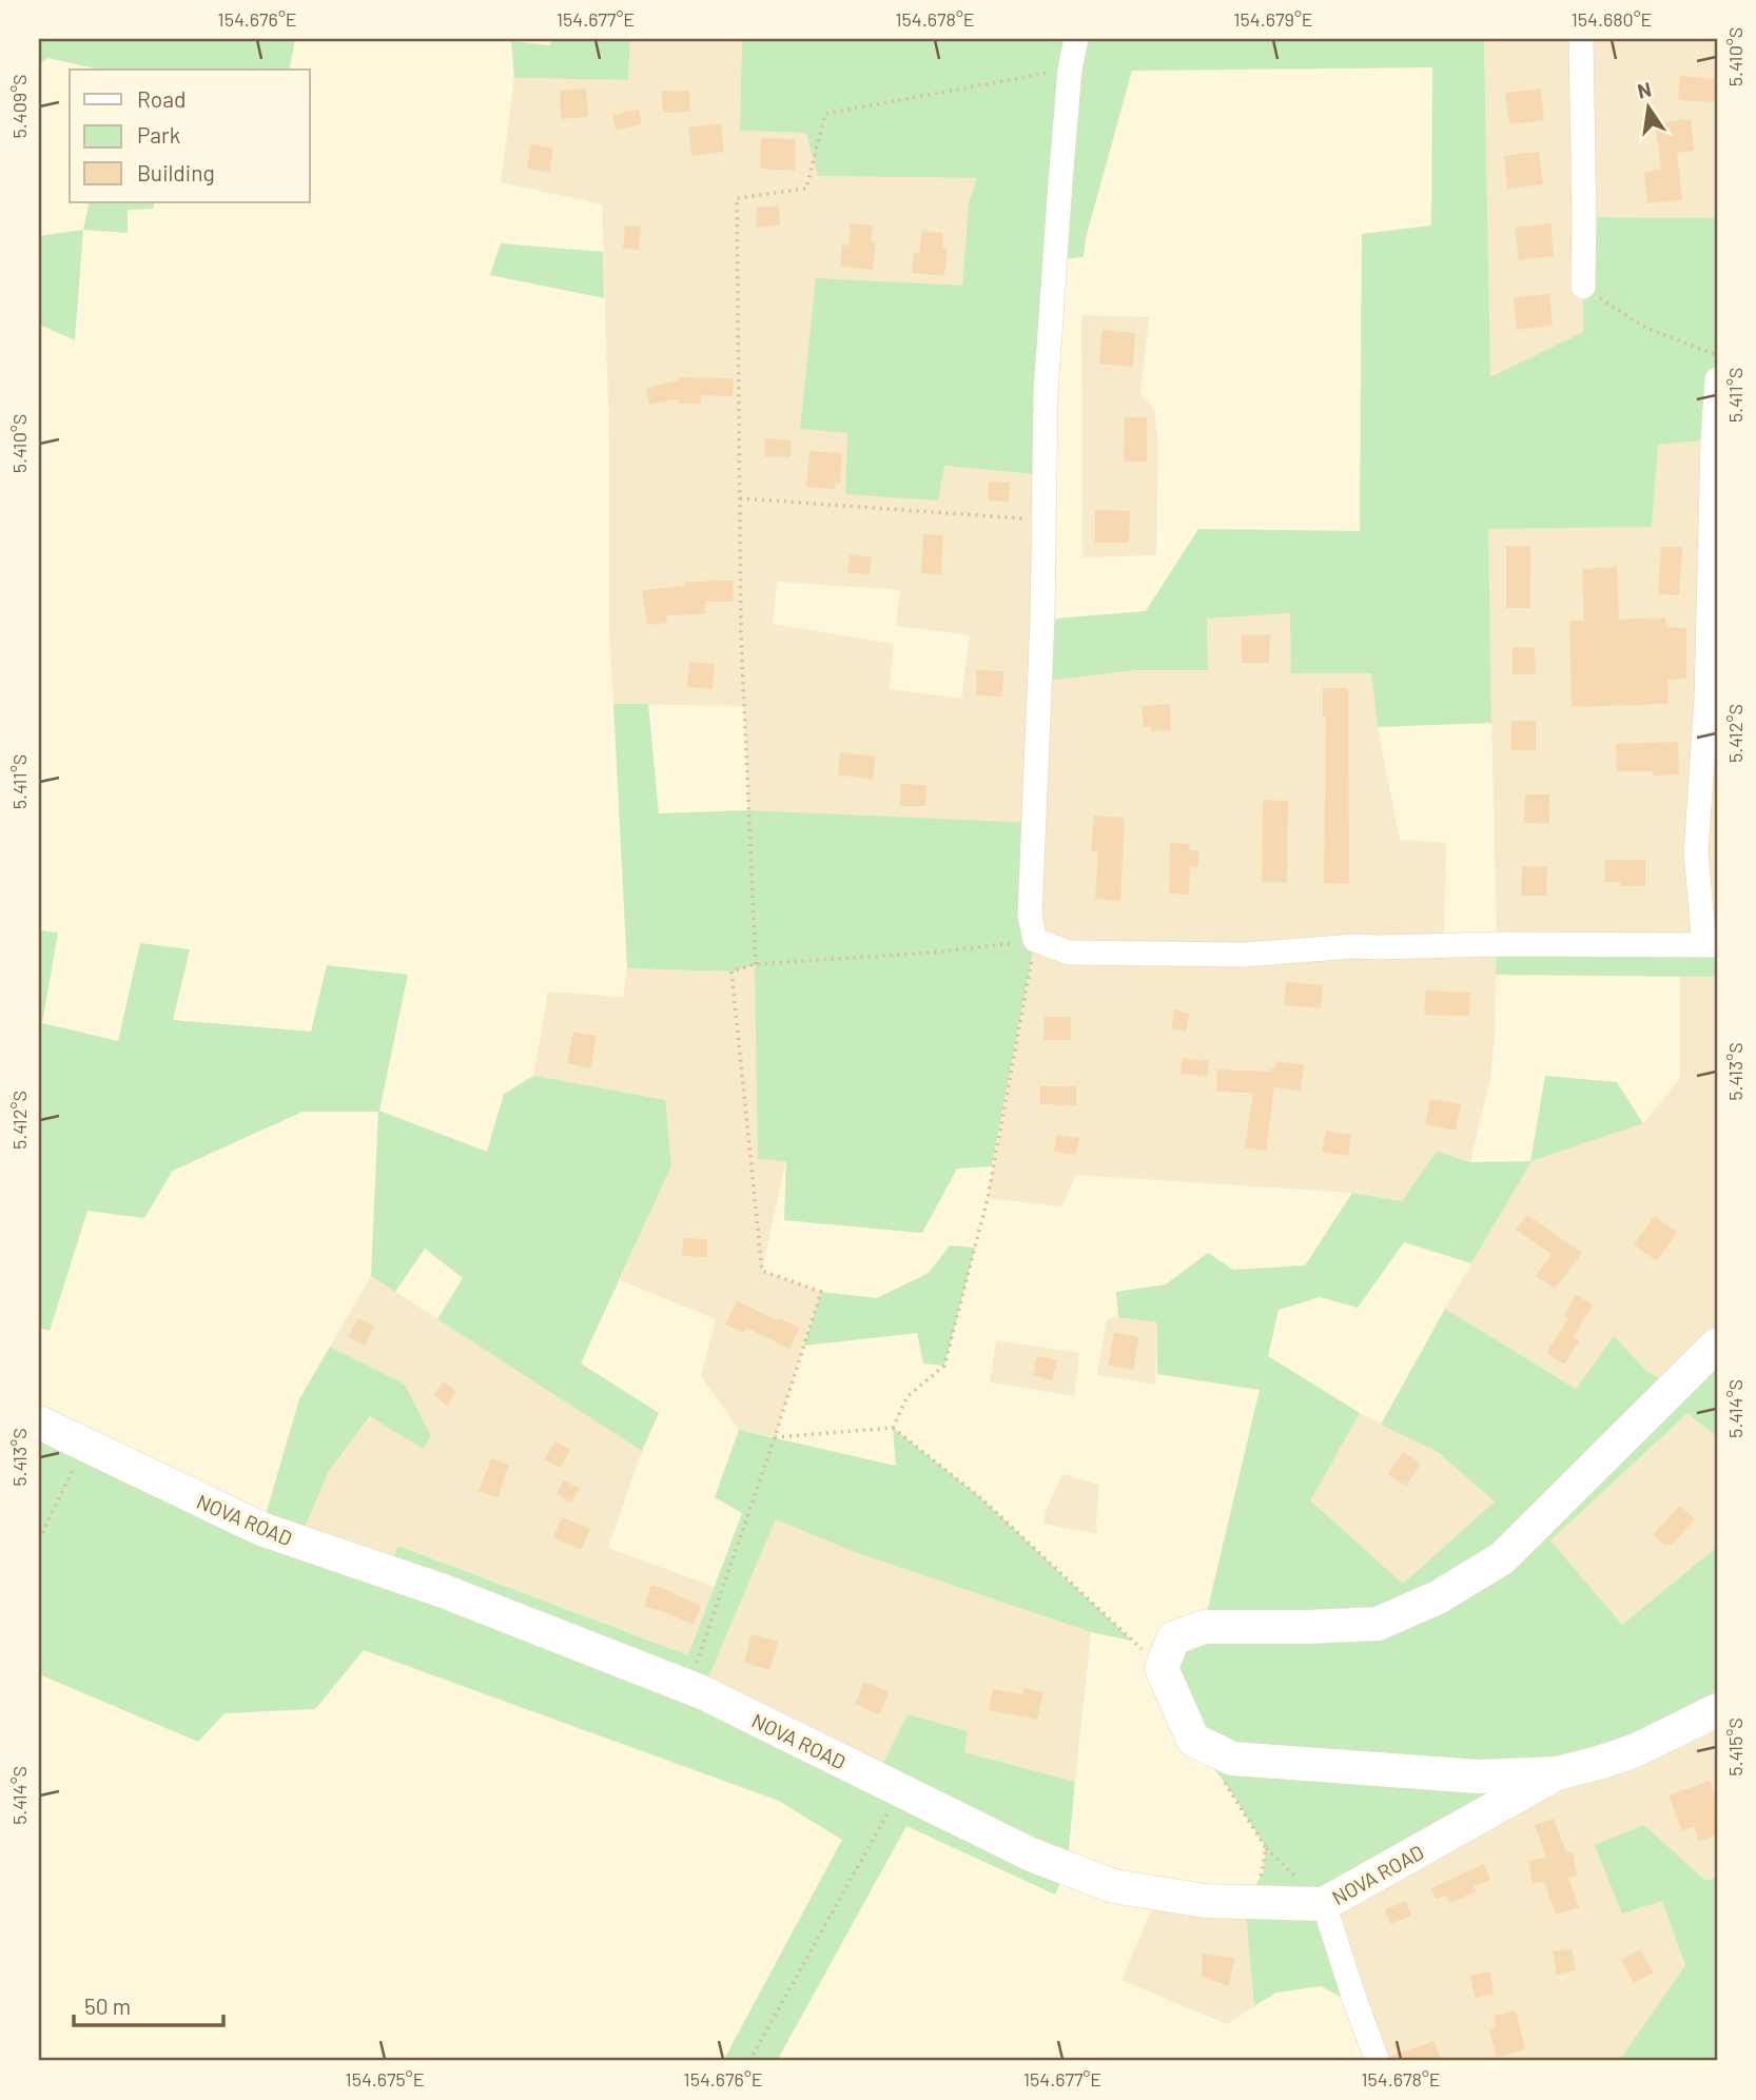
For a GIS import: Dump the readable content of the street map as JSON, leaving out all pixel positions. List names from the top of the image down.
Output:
{
  "streets": {
    "street": ["NOVA ROAD"]
  },
  "legend": ["Road", "Park", "Building"],
  "scale_bar": "50 m",
  "north": "top",
  "coordinates": [
    "154.676°E",
    "154.677°E",
    "154.678°E",
    "154.679°E",
    "154.680°E",
    "5.410°S",
    "5.409°S",
    "5.411°S",
    "5.412°S",
    "5.413°S",
    "5.414°S",
    "5.415°S",
    "154.675°E"
  ]
}
